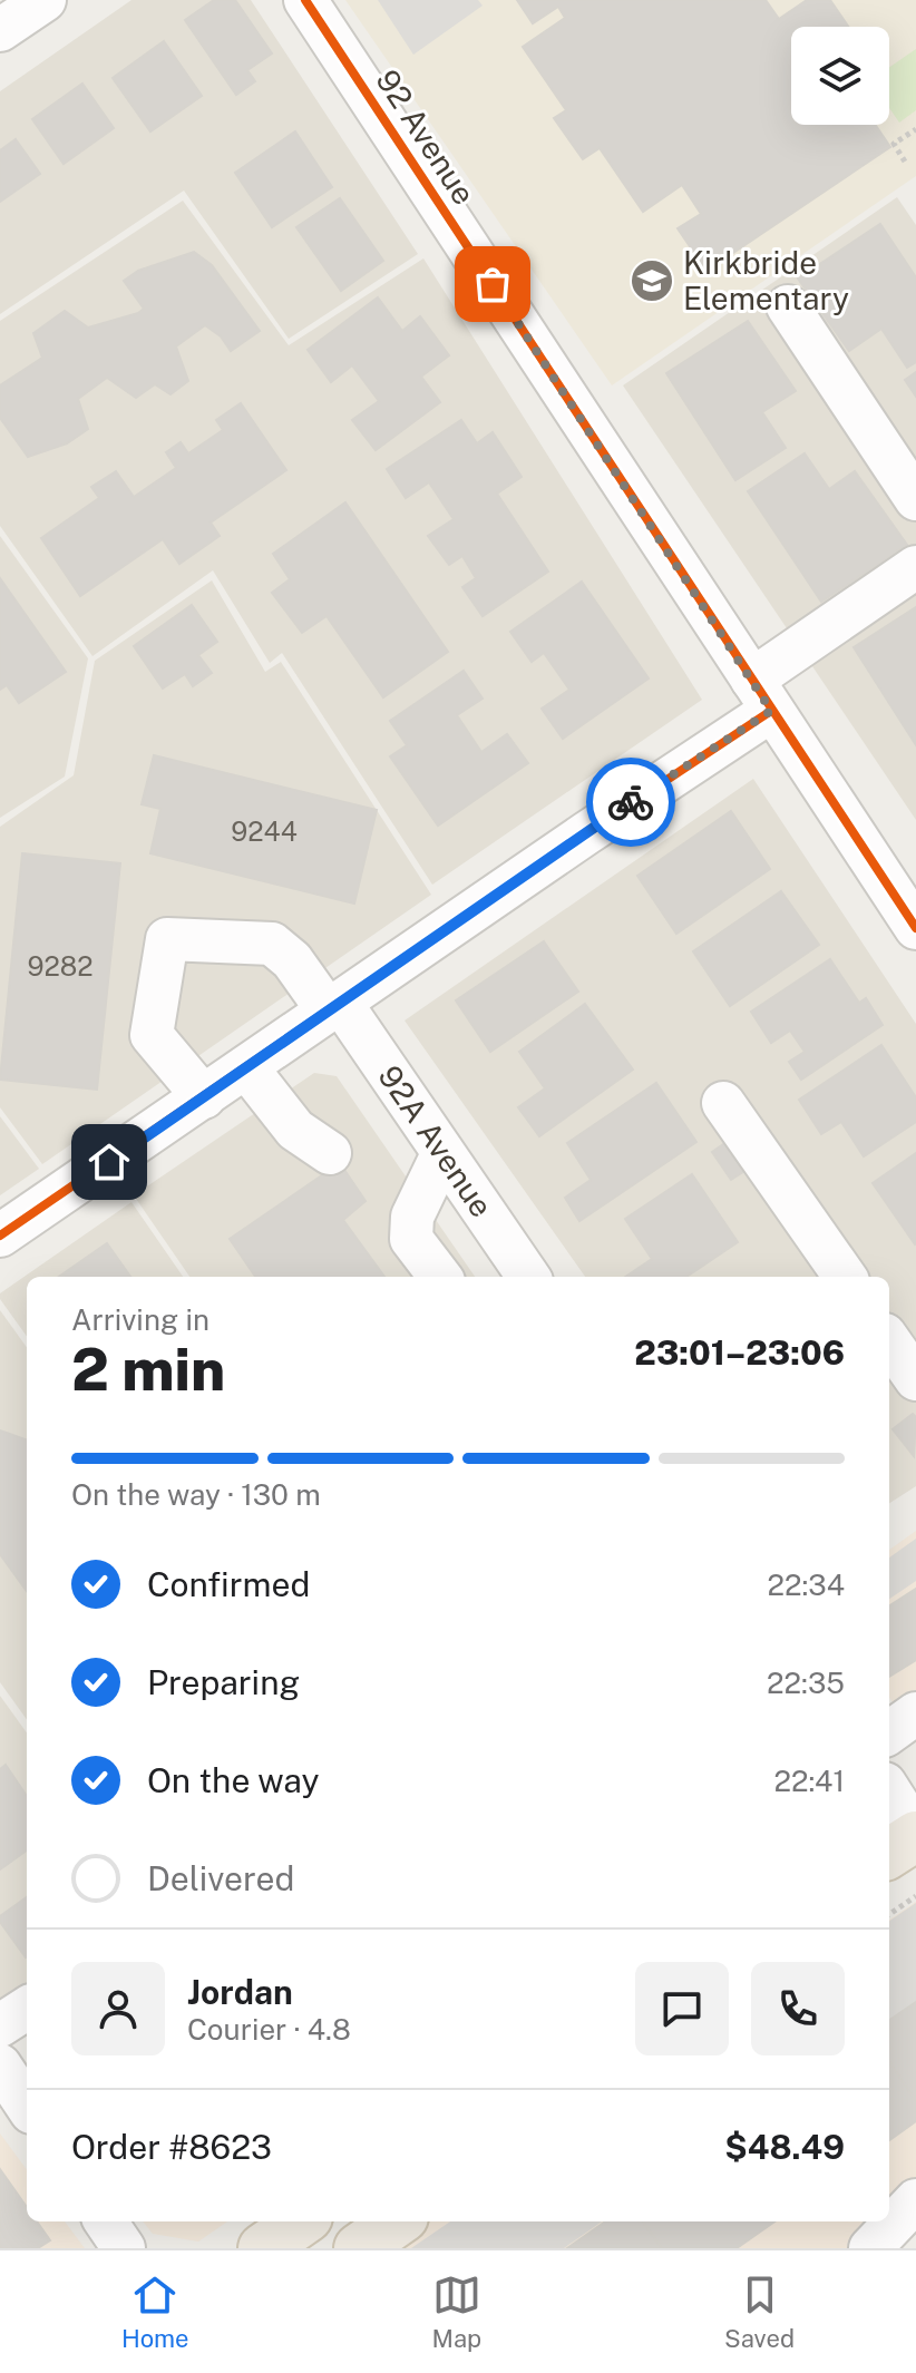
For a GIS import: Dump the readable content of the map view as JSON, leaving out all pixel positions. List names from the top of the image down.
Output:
{
  "streets": {
    "street": ["92 Avenue", "92A Avenue"]
  },
  "places": {
    "school or university": ["Kirkbride Elementary"]
  },
  "house_numbers": ["9244", "9282"],
  "page": {
    "heading": ["2 min", "Arriving in", "23:01–23:06"],
    "panel": [
      "Jordan",
      "Courier · 4.8",
      "Order #8623",
      "$48.49"
    ],
    "bar": "On the way · 130 m",
    "list": [
      ["Confirmed", "22:34"],
      ["Preparing", "22:35"],
      ["On the way", "22:41"],
      "Delivered"
    ],
    "tabs": ["Home", "Map", "Saved"]
  }
}
